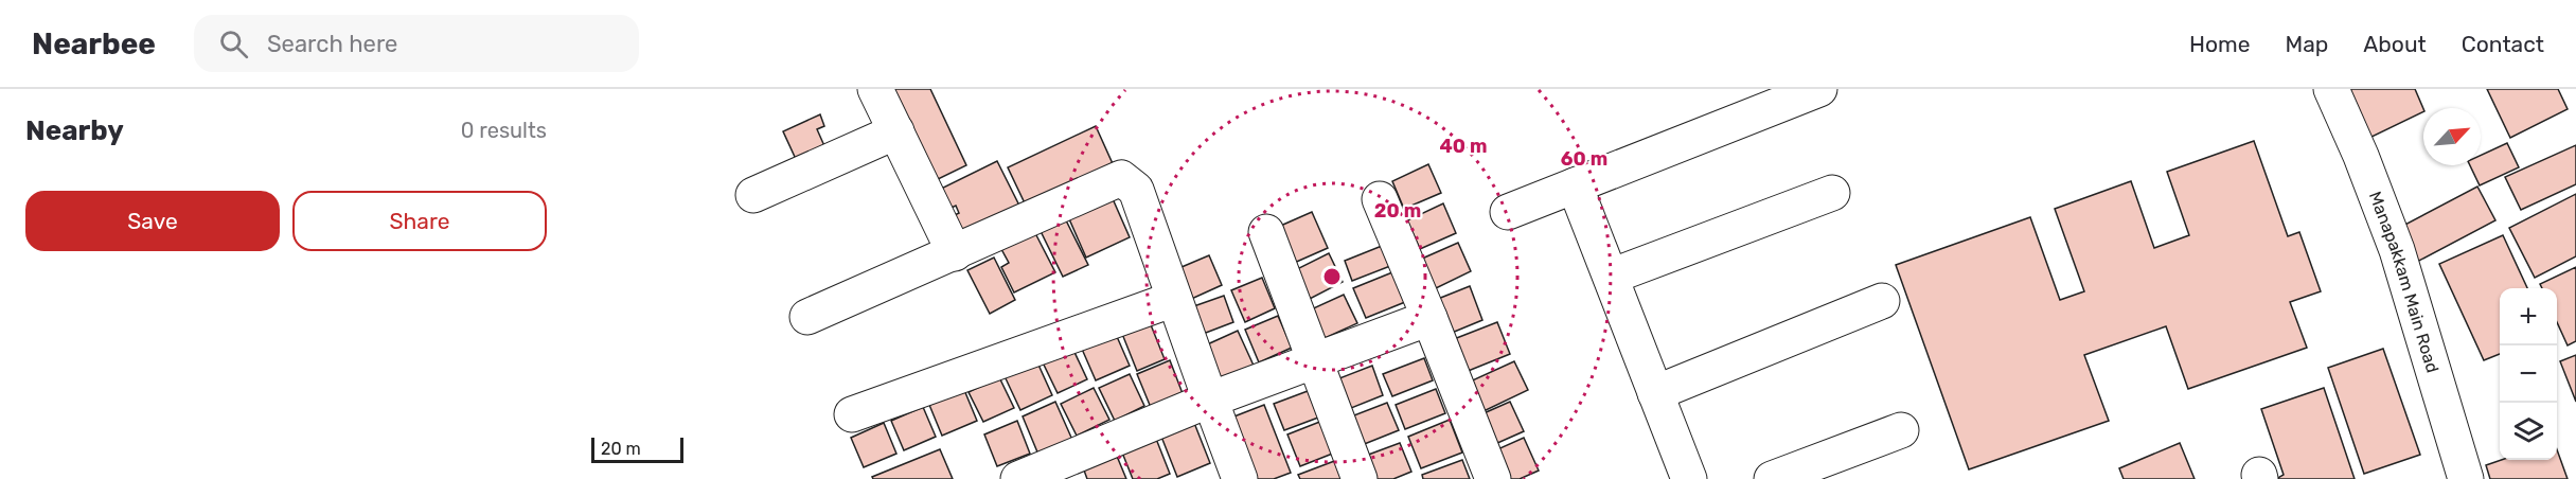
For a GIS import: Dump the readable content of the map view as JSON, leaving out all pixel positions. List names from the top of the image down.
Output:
{
  "streets": {
    "street": ["Manapakkam Main Road"]
  },
  "scale_bar": "20 m",
  "north": "top right",
  "page": {
    "header": "Nearbee",
    "search": "Search here",
    "nav": [
      "Home",
      "Map",
      "About",
      "Contact"
    ],
    "heading": ["Nearby", "0 results"],
    "buttons": ["Save", "Share"],
    "map_buttons": ["+", "−"],
    "scale": "20 m"
  },
  "rings": ["40 m", "60 m", "20 m"]
}
